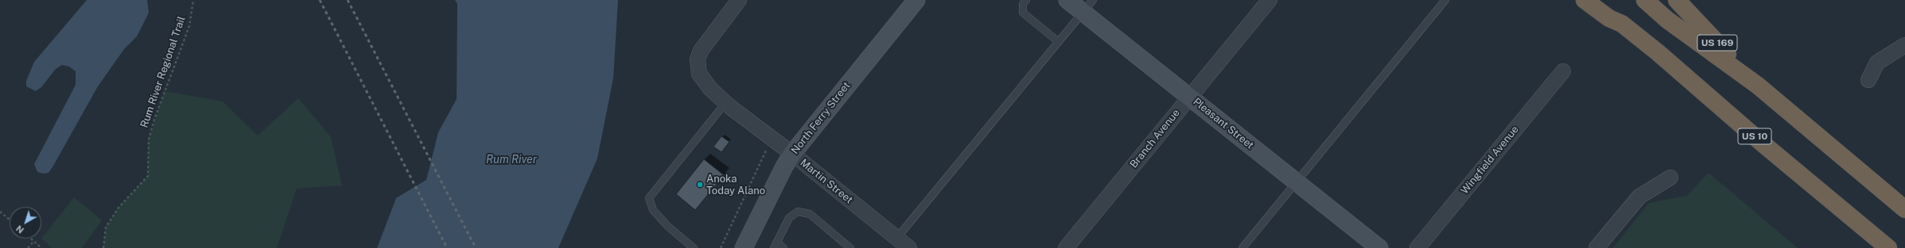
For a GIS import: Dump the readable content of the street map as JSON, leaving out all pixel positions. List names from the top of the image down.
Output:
{
  "streets": {
    "highway": ["US 169", "US 10"],
    "street": [
      "North Ferry Street",
      "Pleasant Street",
      "Branch Avenue",
      "Wingfield Avenue",
      "Martin Street"
    ],
    "path": ["Rum River Regional Trail"]
  },
  "crossings": [
    ["North Ferry Street", "Martin Street"],
    ["Pleasant Street", "Branch Avenue"]
  ],
  "water": ["Rum River"],
  "places": ["Anoka Today Alano"],
  "north": "bottom left"
}
